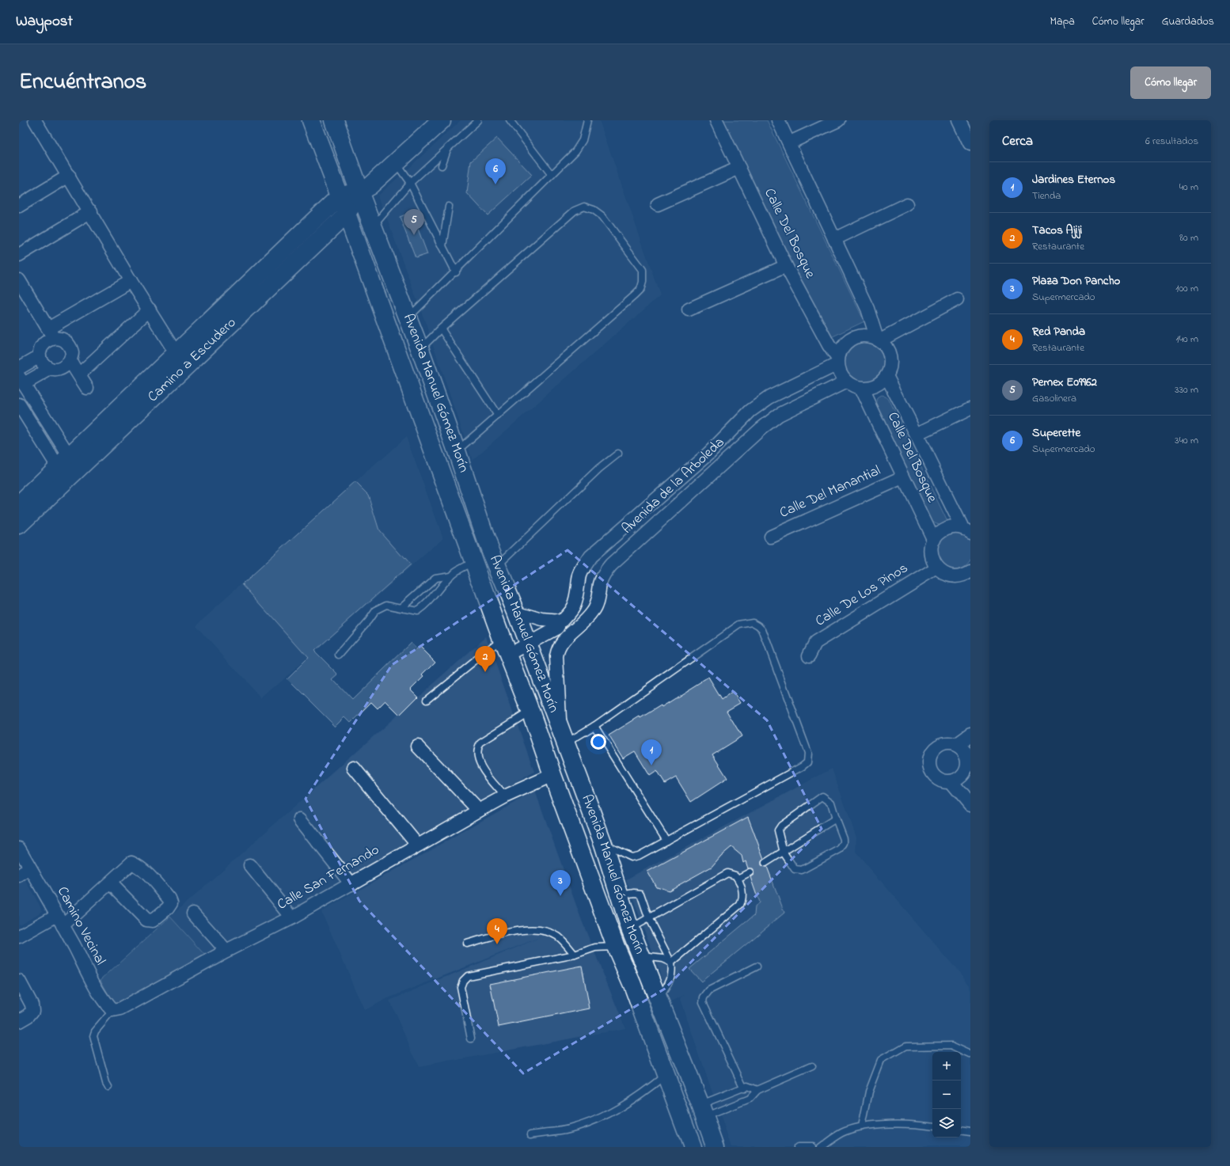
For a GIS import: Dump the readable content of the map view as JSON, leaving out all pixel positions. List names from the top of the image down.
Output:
{
  "streets": {
    "main road": ["Camino a Escudero", "Avenida Manuel Gómez Morín"],
    "street": [
      "Calle Del Bosque",
      "Avenida de la Arboleda",
      "Calle Del Manantial",
      "Calle De Los Pinos",
      "Calle San Fernando",
      "Camino Vecinal"
    ]
  },
  "crossings": [
    ["Calle Del Bosque", "Avenida de la Arboleda"],
    ["Calle Del Bosque", "Calle Del Manantial"],
    ["Camino a Escudero", "Avenida Manuel Gómez Morín"],
    ["Avenida Manuel Gómez Morín", "Avenida de la Arboleda"],
    ["Avenida Manuel Gómez Morín", "Calle San Fernando"],
    ["Calle San Fernando", "Camino Vecinal"]
  ],
  "page": {
    "header": "Waypost",
    "nav": ["Mapa", "Cómo llegar", "Guardados"],
    "title": "Encuéntranos",
    "buttons": "Cómo llegar",
    "heading": ["Cerca", "6 resultados"],
    "pins": [
      "6",
      "5",
      "2",
      "1",
      "3",
      "4"
    ],
    "list": [
      {
        "mark": "1",
        "name": "Jardines Eternos",
        "note": "Tienda",
        "value": "40 m"
      },
      {
        "mark": "2",
        "name": "Tacos Ajiji",
        "note": "Restaurante",
        "value": "80 m"
      },
      {
        "mark": "3",
        "name": "Plaza Don Pancho",
        "note": "Supermercado",
        "value": "100 m"
      },
      {
        "mark": "4",
        "name": "Red Panda",
        "note": "Restaurante",
        "value": "140 m"
      },
      {
        "mark": "5",
        "name": "Pemex E09962",
        "note": "Gasolinera",
        "value": "330 m"
      },
      {
        "mark": "6",
        "name": "Superette",
        "note": "Supermercado",
        "value": "340 m"
      }
    ],
    "map_buttons": ["+", "−"]
  }
}
